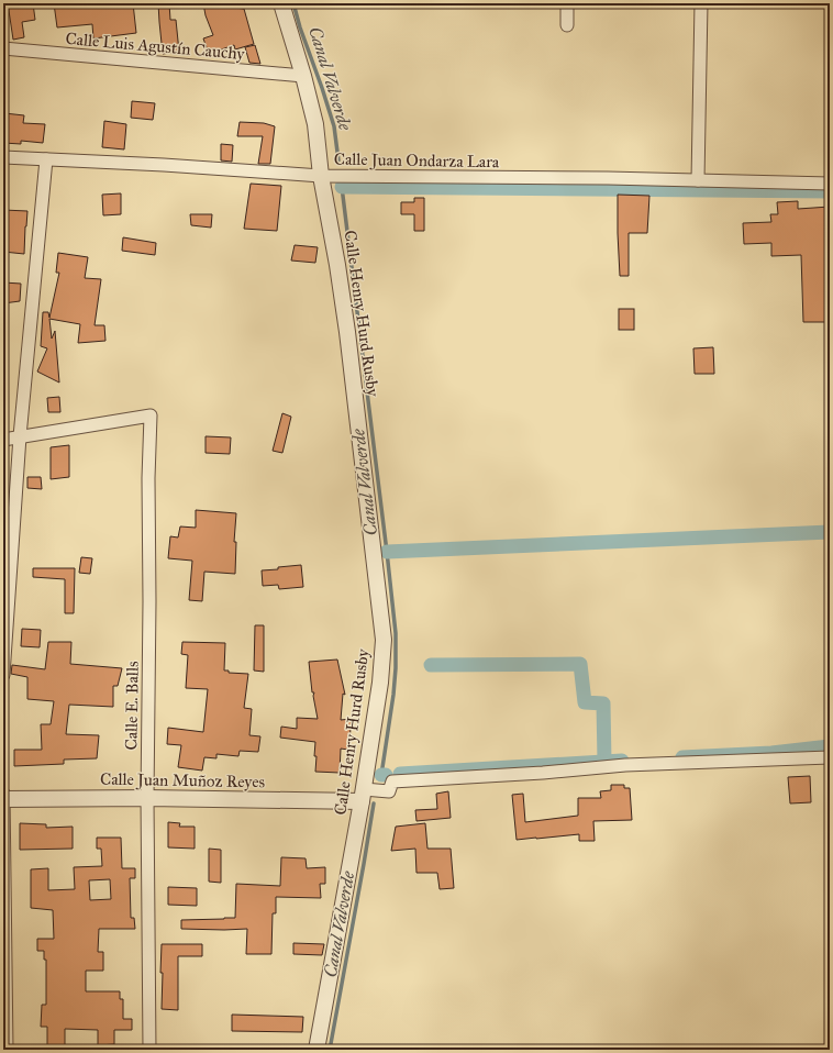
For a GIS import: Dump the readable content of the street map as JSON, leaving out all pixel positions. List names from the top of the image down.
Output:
{
  "streets": {
    "street": [
      "Calle Luis Agustín Cauchy",
      "Calle Juan Ondarza Lara",
      "Calle Henry Hurd Rusby",
      "Calle E. Balls",
      "Calle Juan Muñoz Reyes"
    ]
  },
  "crossings": [
    ["Calle Luis Agustín Cauchy", "Calle Henry Hurd Rusby"],
    ["Calle Juan Ondarza Lara", "Calle Henry Hurd Rusby"],
    ["Calle Henry Hurd Rusby", "Calle Juan Muñoz Reyes"],
    ["Calle E. Balls", "Calle Juan Muñoz Reyes"]
  ],
  "water": ["Canal Valverde"]
}
